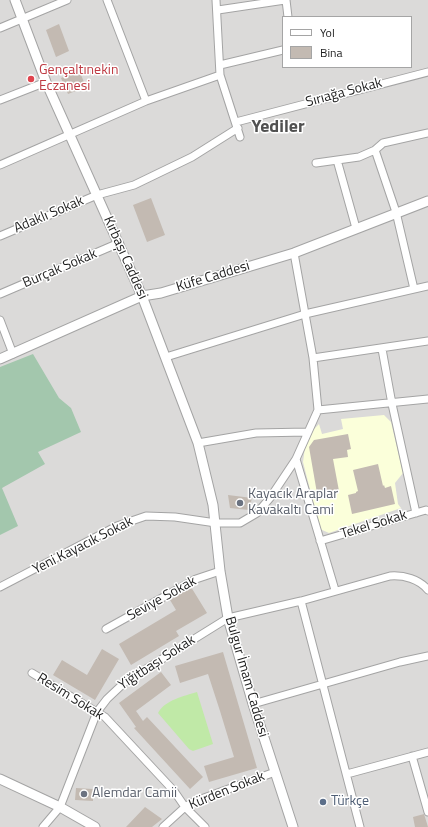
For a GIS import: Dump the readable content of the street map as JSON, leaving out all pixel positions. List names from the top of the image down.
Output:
{
  "streets": {
    "street": [
      "Sırıağa Sokak",
      "Adaklı Sokak",
      "Kırbaşı Caddesi",
      "Burçak Sokak",
      "Küfe Caddesi",
      "Tekel Sokak",
      "Yeni Kayacık Sokak",
      "Seviye Sokak",
      "Yiğitbaşı Sokak",
      "Bulgur İmam Caddesi",
      "Resim Sokak",
      "Kürden Sokak"
    ]
  },
  "crossings": [
    ["Sırıağa Sokak", "Adaklı Sokak"],
    ["Sırıağa Sokak", "Kırbaşı Caddesi"],
    ["Adaklı Sokak", "Kırbaşı Caddesi"],
    ["Kırbaşı Caddesi", "Burçak Sokak"],
    ["Kırbaşı Caddesi", "Küfe Caddesi"],
    ["Kırbaşı Caddesi", "Yeni Kayacık Sokak"],
    ["Kırbaşı Caddesi", "Bulgur İmam Caddesi"],
    ["Yeni Kayacık Sokak", "Bulgur İmam Caddesi"],
    ["Seviye Sokak", "Bulgur İmam Caddesi"],
    ["Yiğitbaşı Sokak", "Bulgur İmam Caddesi"],
    ["Yiğitbaşı Sokak", "Resim Sokak"],
    ["Bulgur İmam Caddesi", "Kürden Sokak"],
    ["Resim Sokak", "Kürden Sokak"]
  ],
  "districts": ["Yediler"],
  "places": [
    "Gençaltınekin Eczanesi",
    "Kayacık Araplar Kavakaltı Cami",
    "Alemdar Camii",
    "Türkçe"
  ],
  "legend": ["Yol", "Bina"]
}
